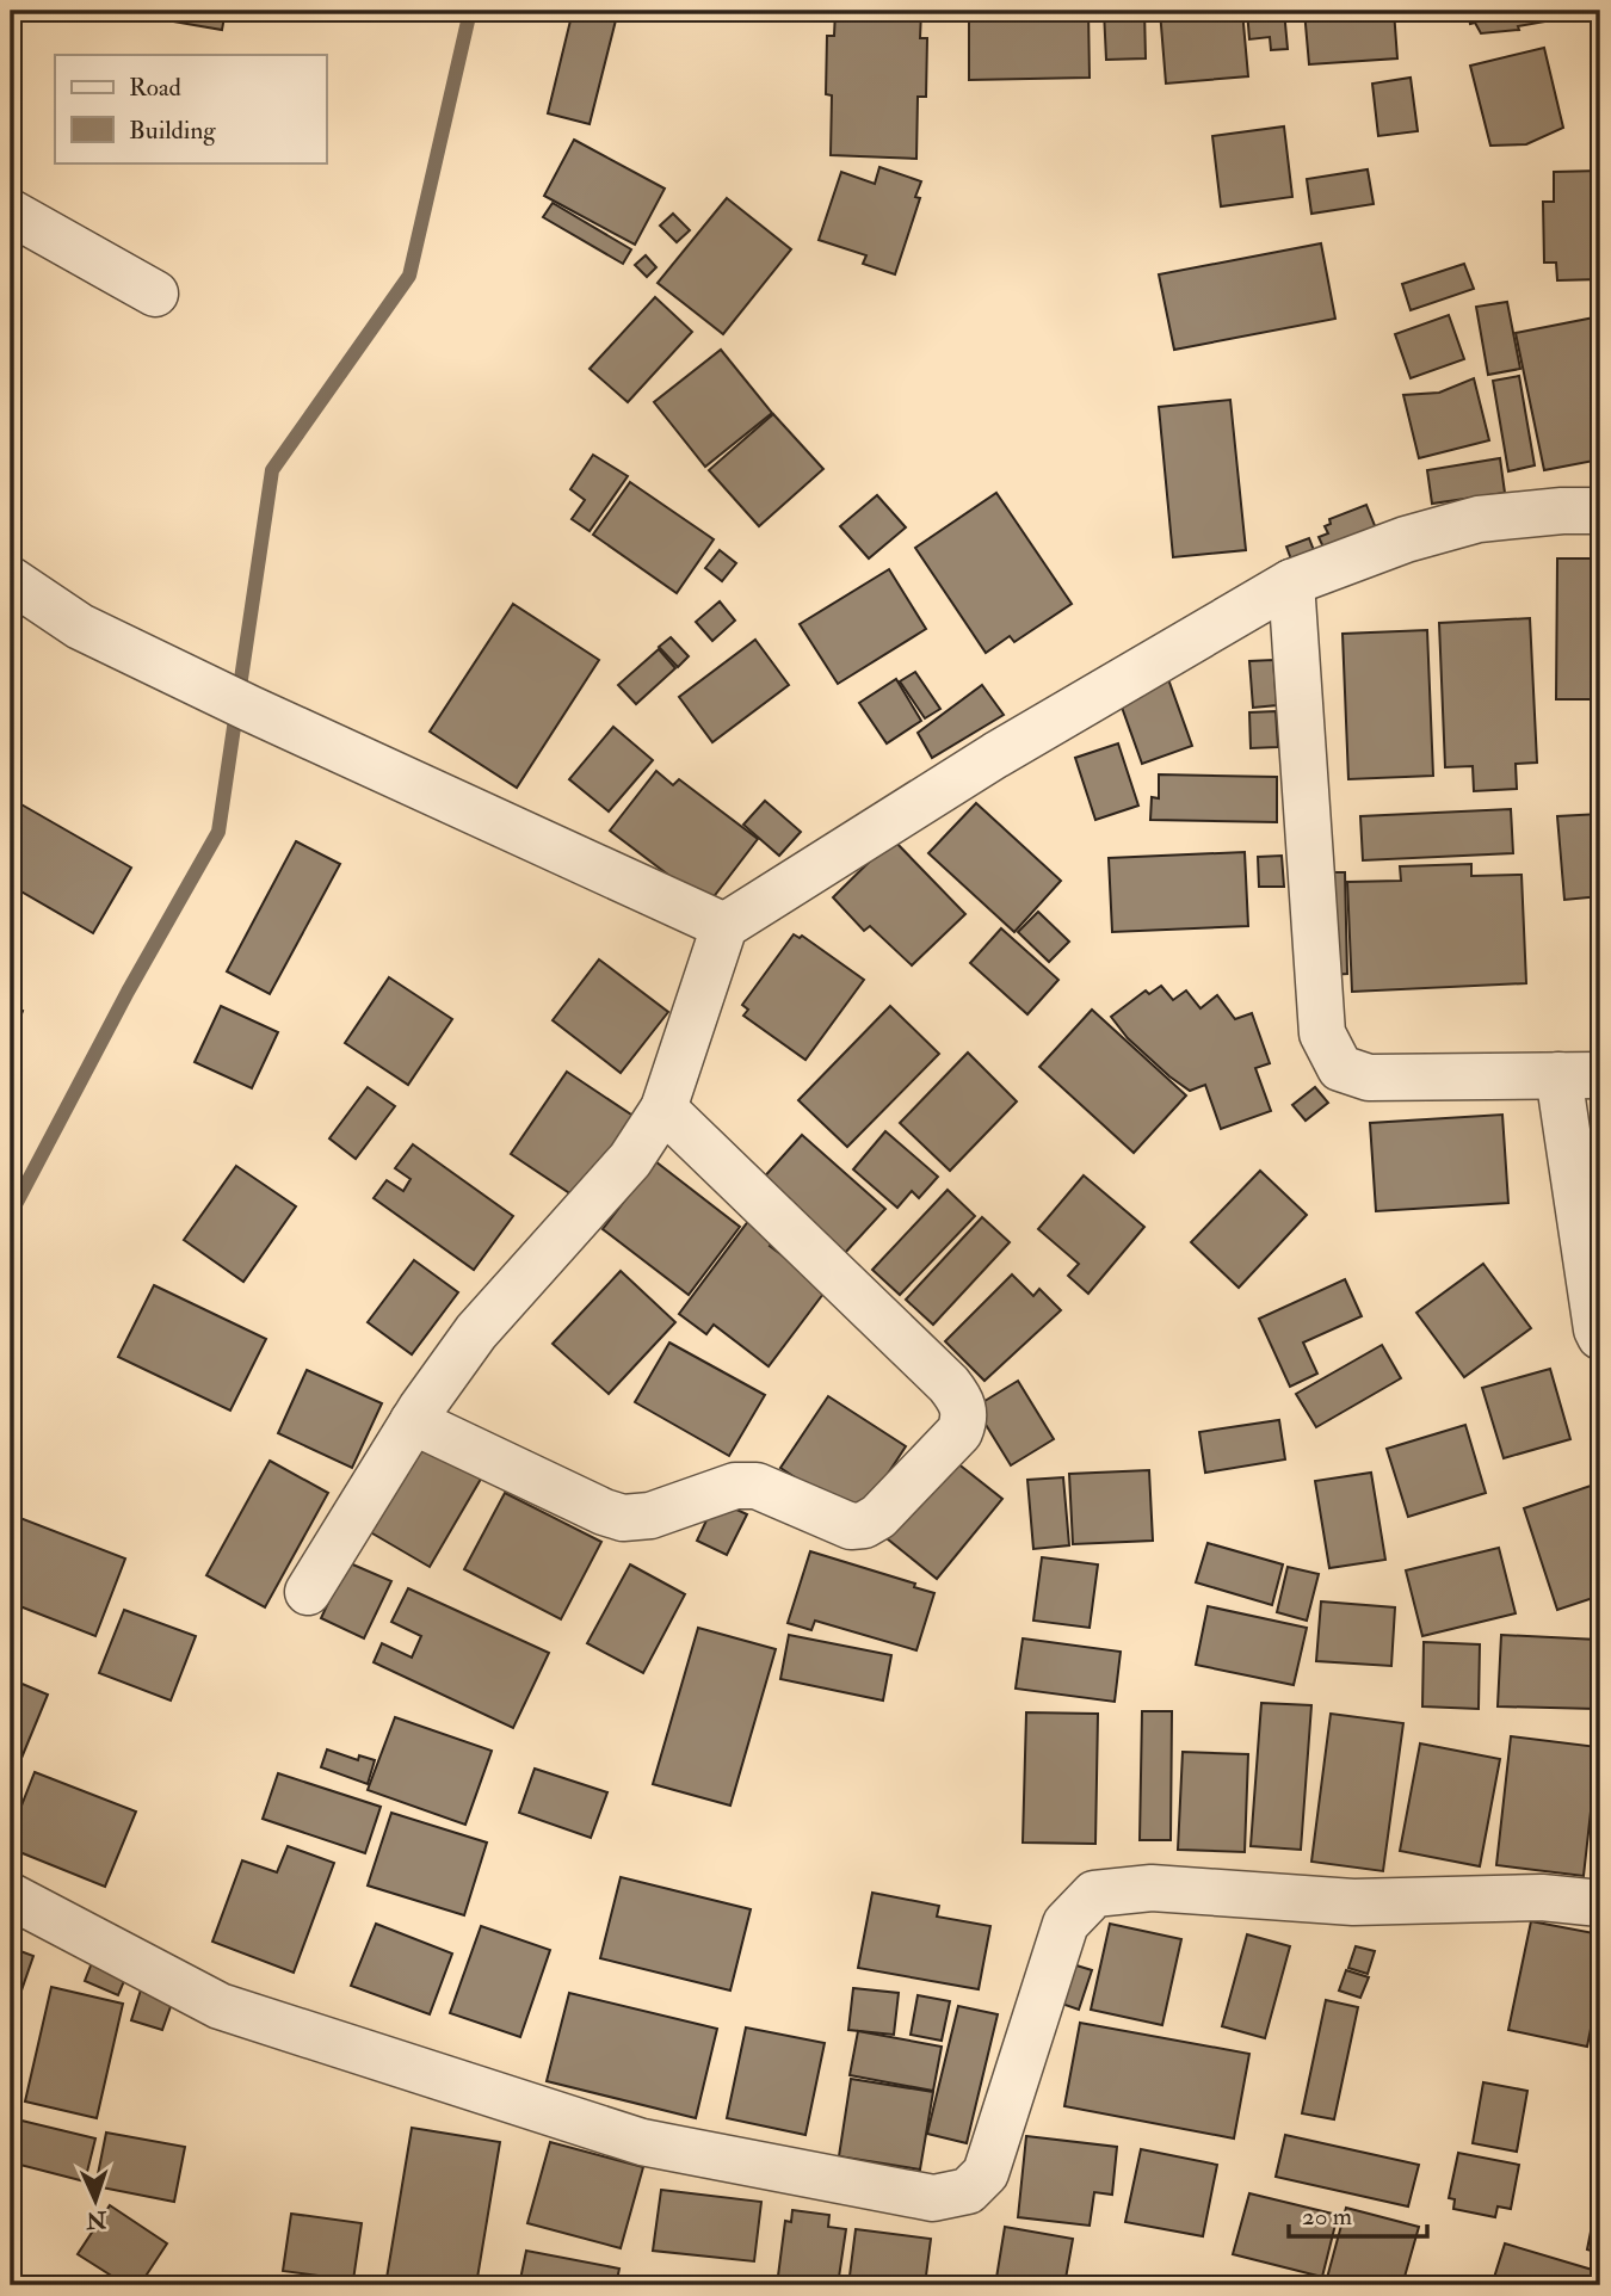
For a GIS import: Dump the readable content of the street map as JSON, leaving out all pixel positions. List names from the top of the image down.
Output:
{
  "legend": ["Road", "Building"],
  "scale_bar": "20 m",
  "north": "bottom"
}
